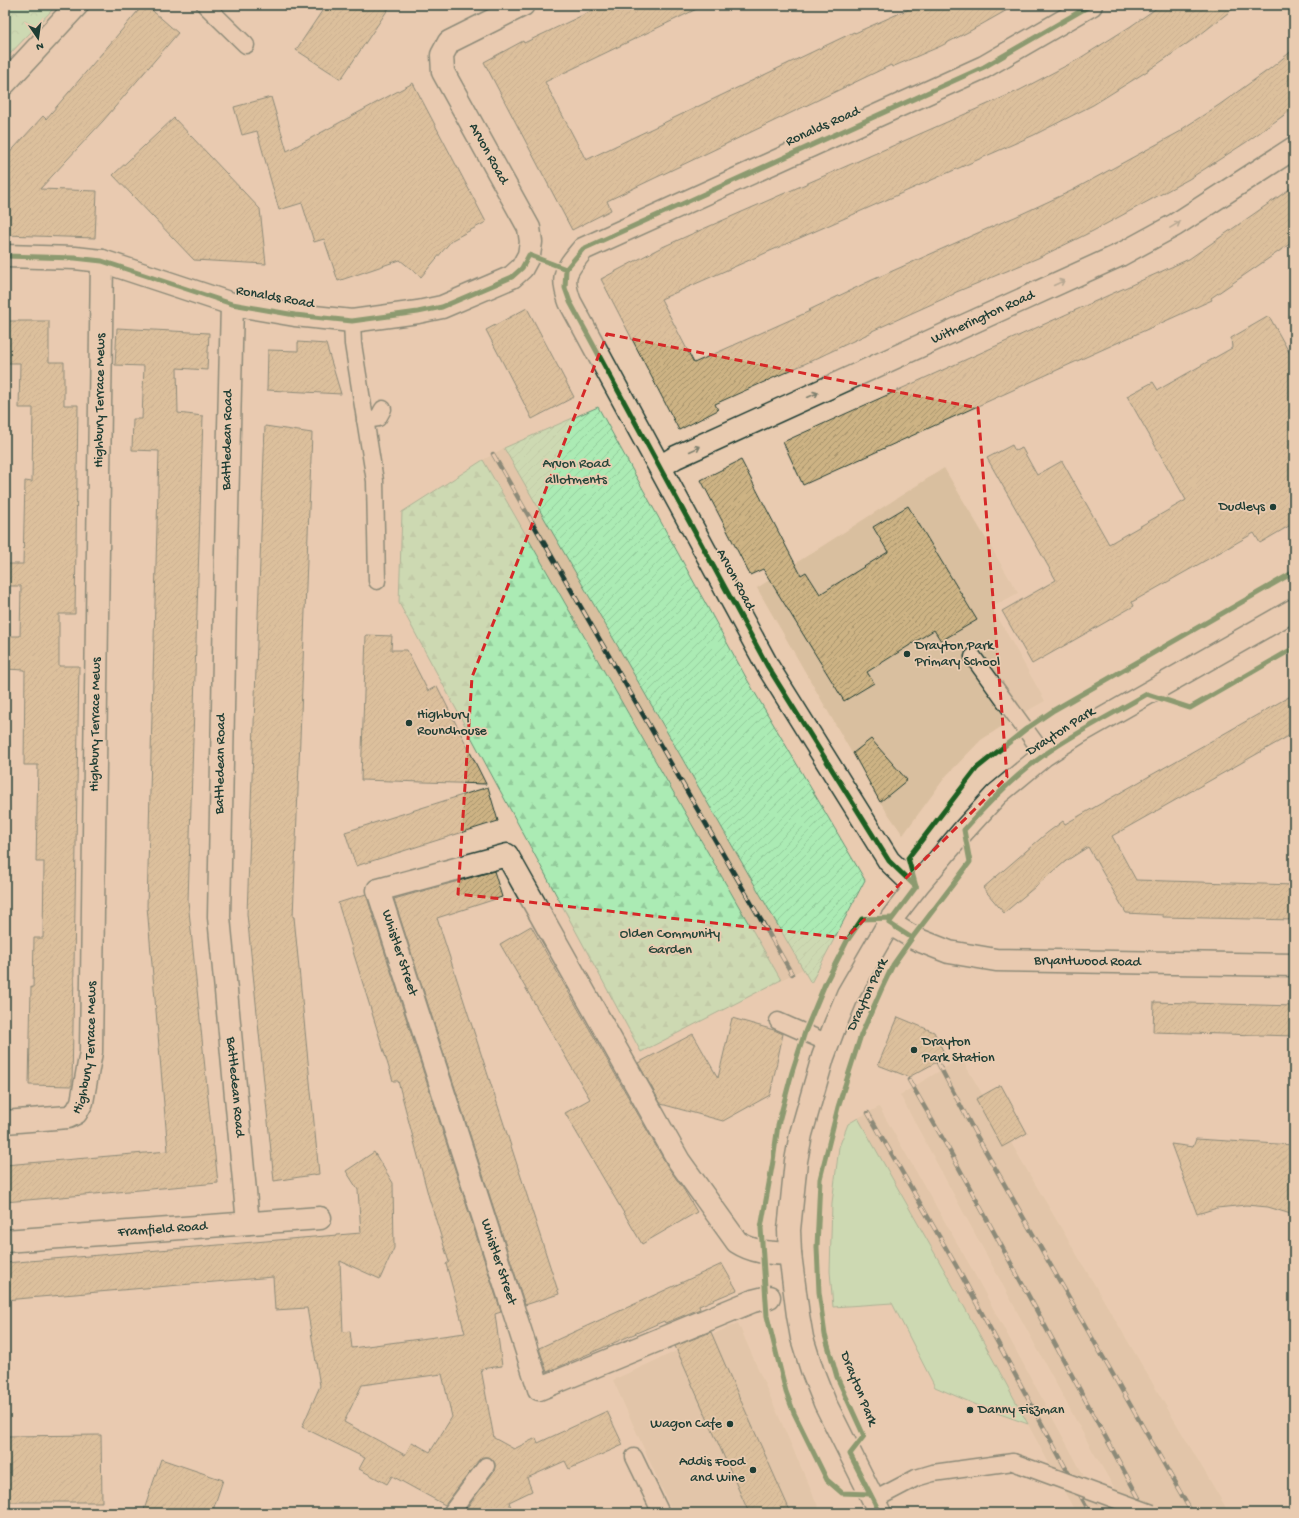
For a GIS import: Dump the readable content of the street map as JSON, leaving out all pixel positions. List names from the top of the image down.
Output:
{
  "streets": {
    "street": [
      "Ronalds Road",
      "Arvon Road",
      "Witherington Road",
      "Highbury Terrace Mews",
      "Battledean Road",
      "Drayton Park",
      "Whistler Street",
      "Bryantwood Road",
      "Framfield Road"
    ]
  },
  "crossings": [
    ["Ronalds Road", "Arvon Road"],
    ["Ronalds Road", "Highbury Terrace Mews"],
    ["Ronalds Road", "Battledean Road"],
    ["Arvon Road", "Witherington Road"],
    ["Arvon Road", "Drayton Park"],
    ["Battledean Road", "Framfield Road"],
    ["Drayton Park", "Whistler Street"],
    ["Drayton Park", "Bryantwood Road"]
  ],
  "one_way": ["Witherington Road"],
  "parks": ["Arvon Road allotments", "Olden Community Garden"],
  "places": [
    "Dudleys",
    "Drayton Park Primary School",
    "Highbury Roundhouse",
    "Drayton Park Station",
    "Danny Fiszman",
    "Wagon Cafe",
    "Addis Food and Wine"
  ],
  "north": "bottom"
}
